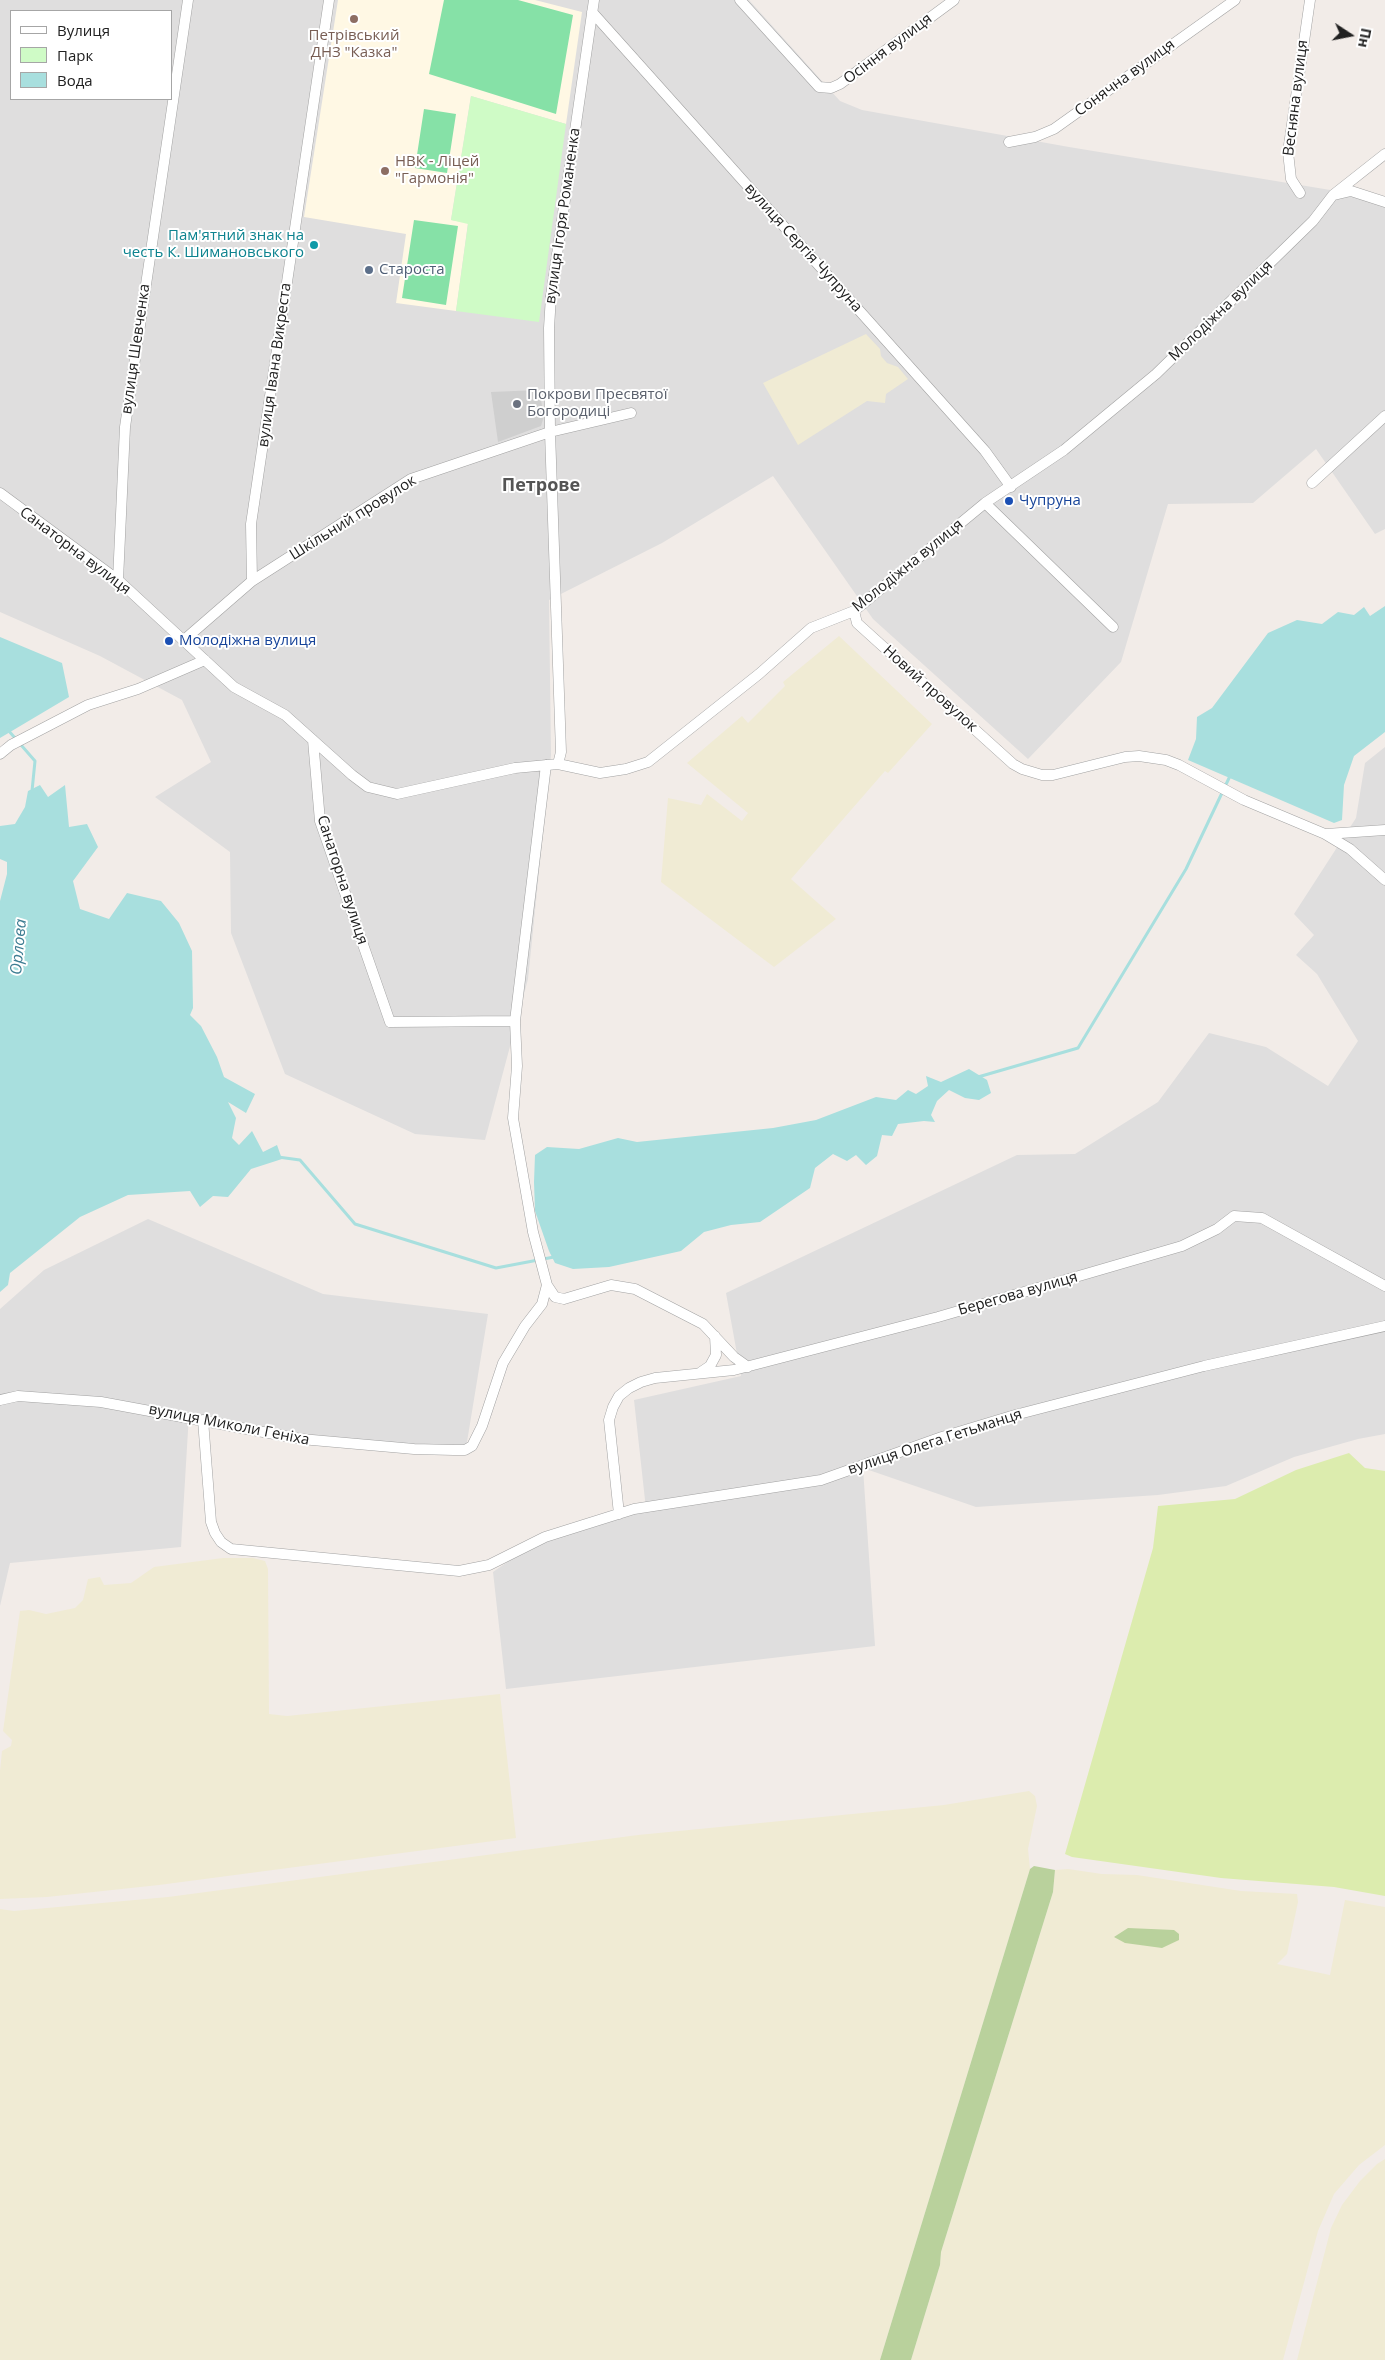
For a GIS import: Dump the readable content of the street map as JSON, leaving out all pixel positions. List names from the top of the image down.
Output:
{
  "streets": {
    "street": [
      "Осіння вулиця",
      "Сонячна вулиця",
      "Весняна вулиця",
      "вулиця Ігоря Романенка",
      "вулиця Сергія Чупруна",
      "Молодіжна вулиця",
      "вулиця Шевченка",
      "вулиця Івана Викреста",
      "Шкільний провулок",
      "Санаторна вулиця",
      "Новий провулок",
      "Берегова вулиця",
      "вулиця Миколи Геніха",
      "вулиця Олега Гетьманця"
    ]
  },
  "crossings": [
    ["вулиця Ігоря Романенка", "вулиця Сергія Чупруна"],
    ["вулиця Ігоря Романенка", "Молодіжна вулиця"],
    ["вулиця Ігоря Романенка", "Шкільний провулок"],
    ["вулиця Сергія Чупруна", "Молодіжна вулиця"],
    ["Молодіжна вулиця", "Санаторна вулиця"],
    ["Молодіжна вулиця", "Новий провулок"],
    ["вулиця Шевченка", "Санаторна вулиця"],
    ["вулиця Івана Викреста", "Шкільний провулок"],
    ["Шкільний провулок", "Санаторна вулиця"],
    ["Берегова вулиця", "вулиця Олега Гетьманця"],
    ["вулиця Миколи Геніха", "вулиця Олега Гетьманця"]
  ],
  "districts": ["Петрове"],
  "water": ["Орлова"],
  "places": [
    "Петрівський ДНЗ \"Казка\"",
    "НВК - Ліцей \"Гармонія\"",
    "Пам'ятний знак на честь К. Шимановського",
    "Староста",
    "Покрови Пресвятої Богородиці",
    "Чупруна",
    "Молодіжна вулиця"
  ],
  "legend": ["Вулиця", "Парк", "Вода"],
  "north": "right"
}
